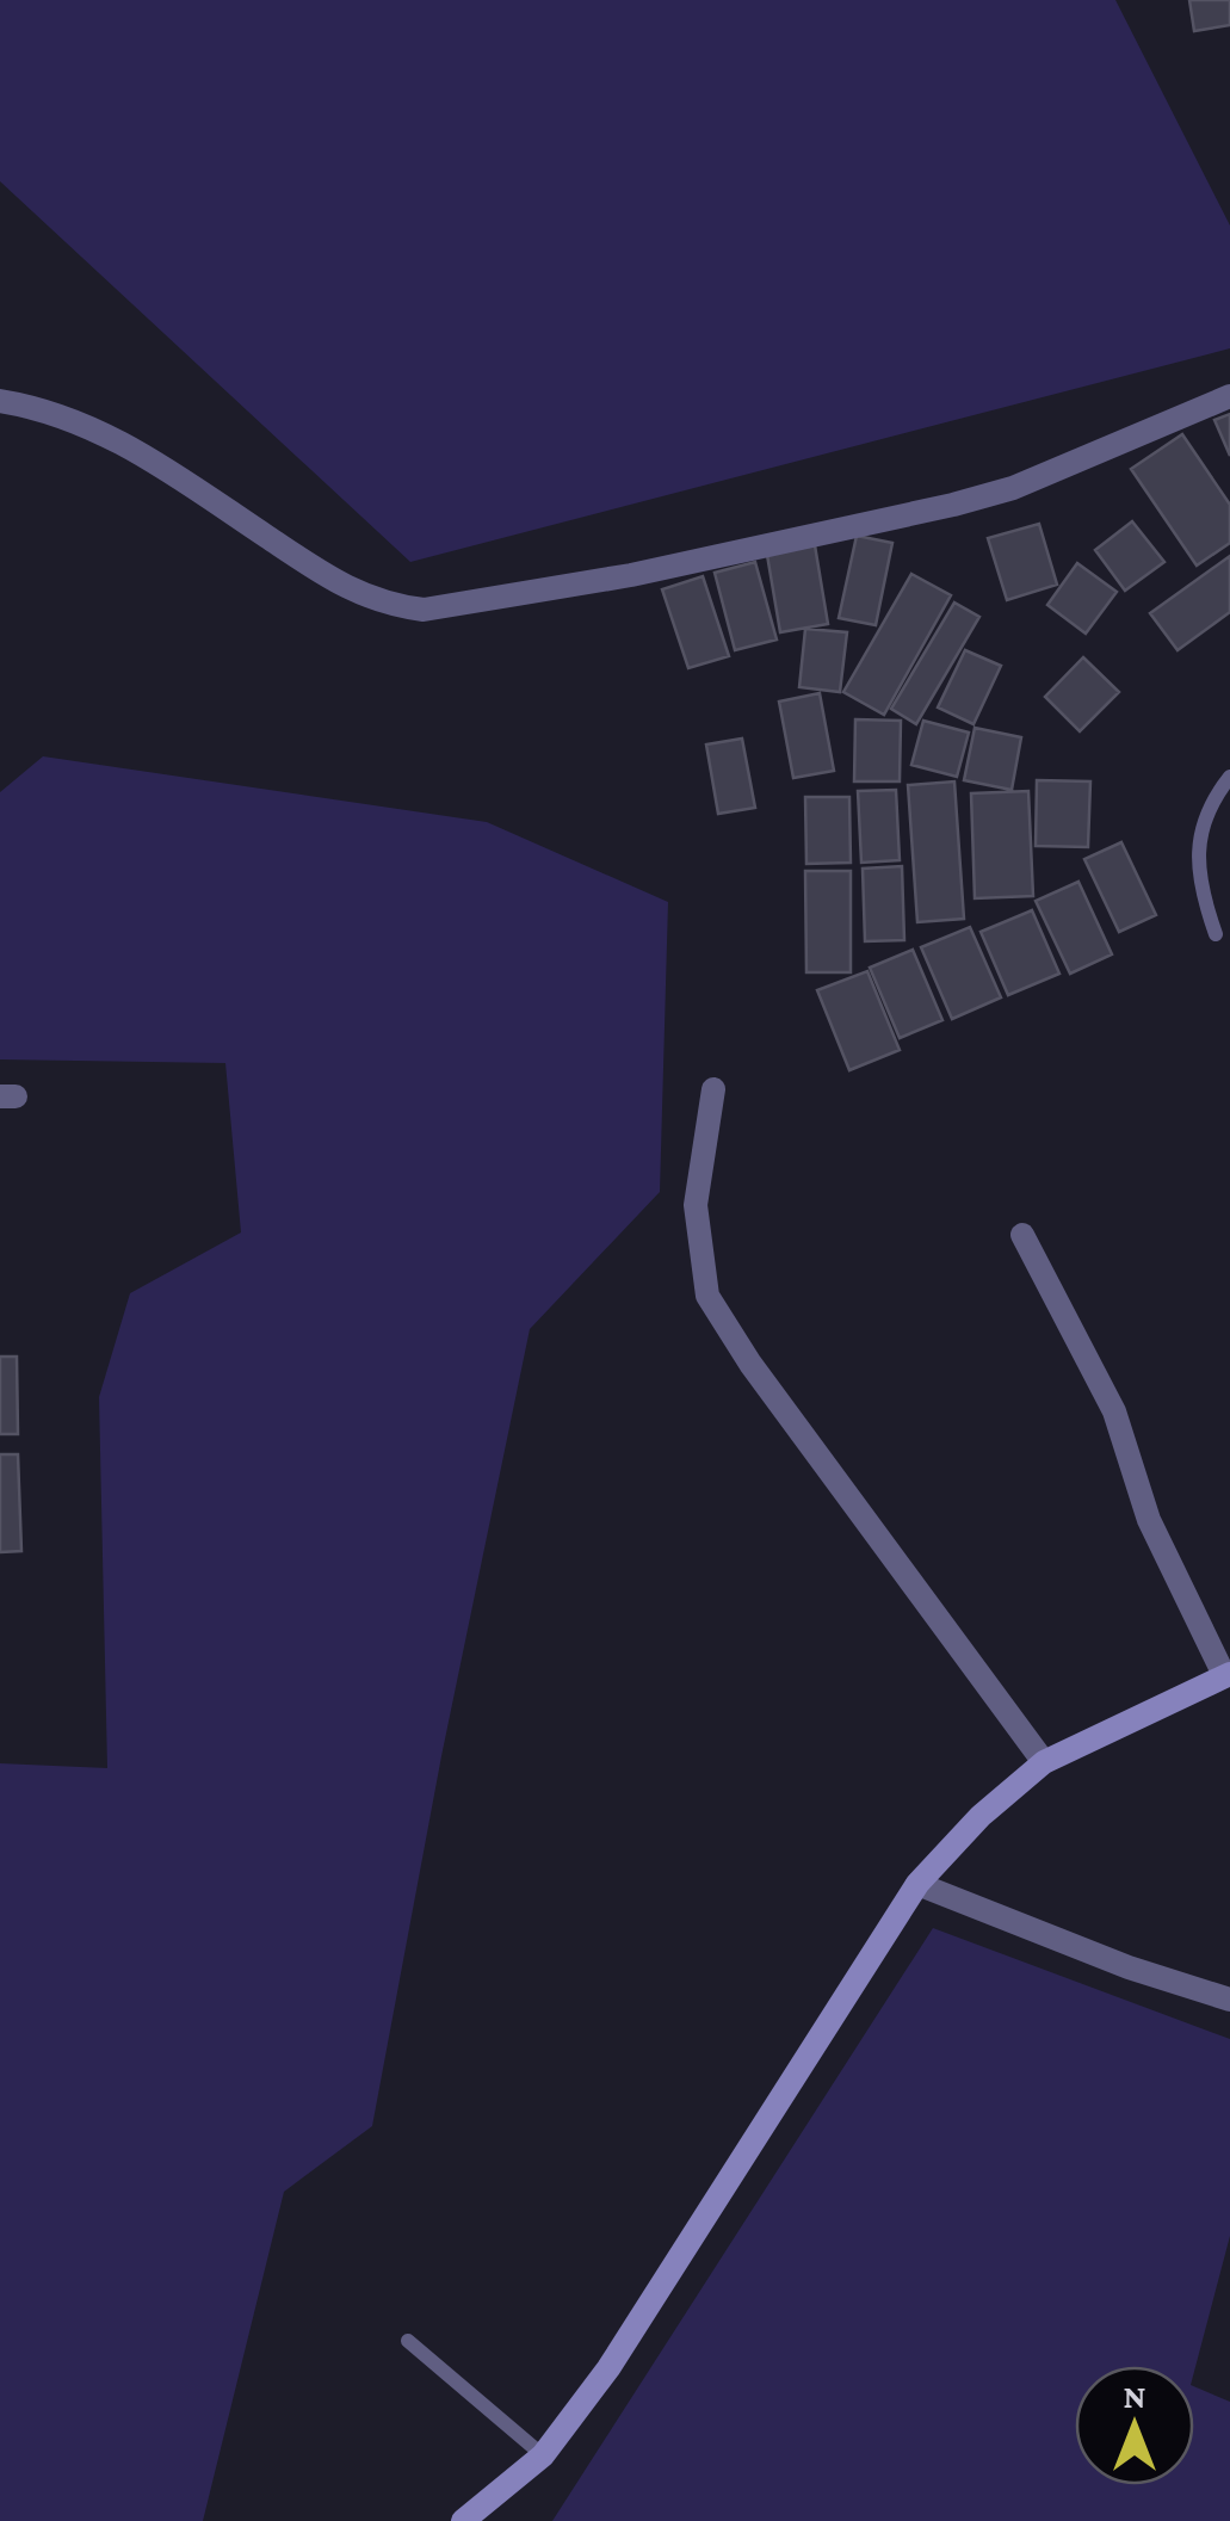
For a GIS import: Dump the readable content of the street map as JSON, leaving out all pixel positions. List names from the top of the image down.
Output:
{
  "north": "top"
}
